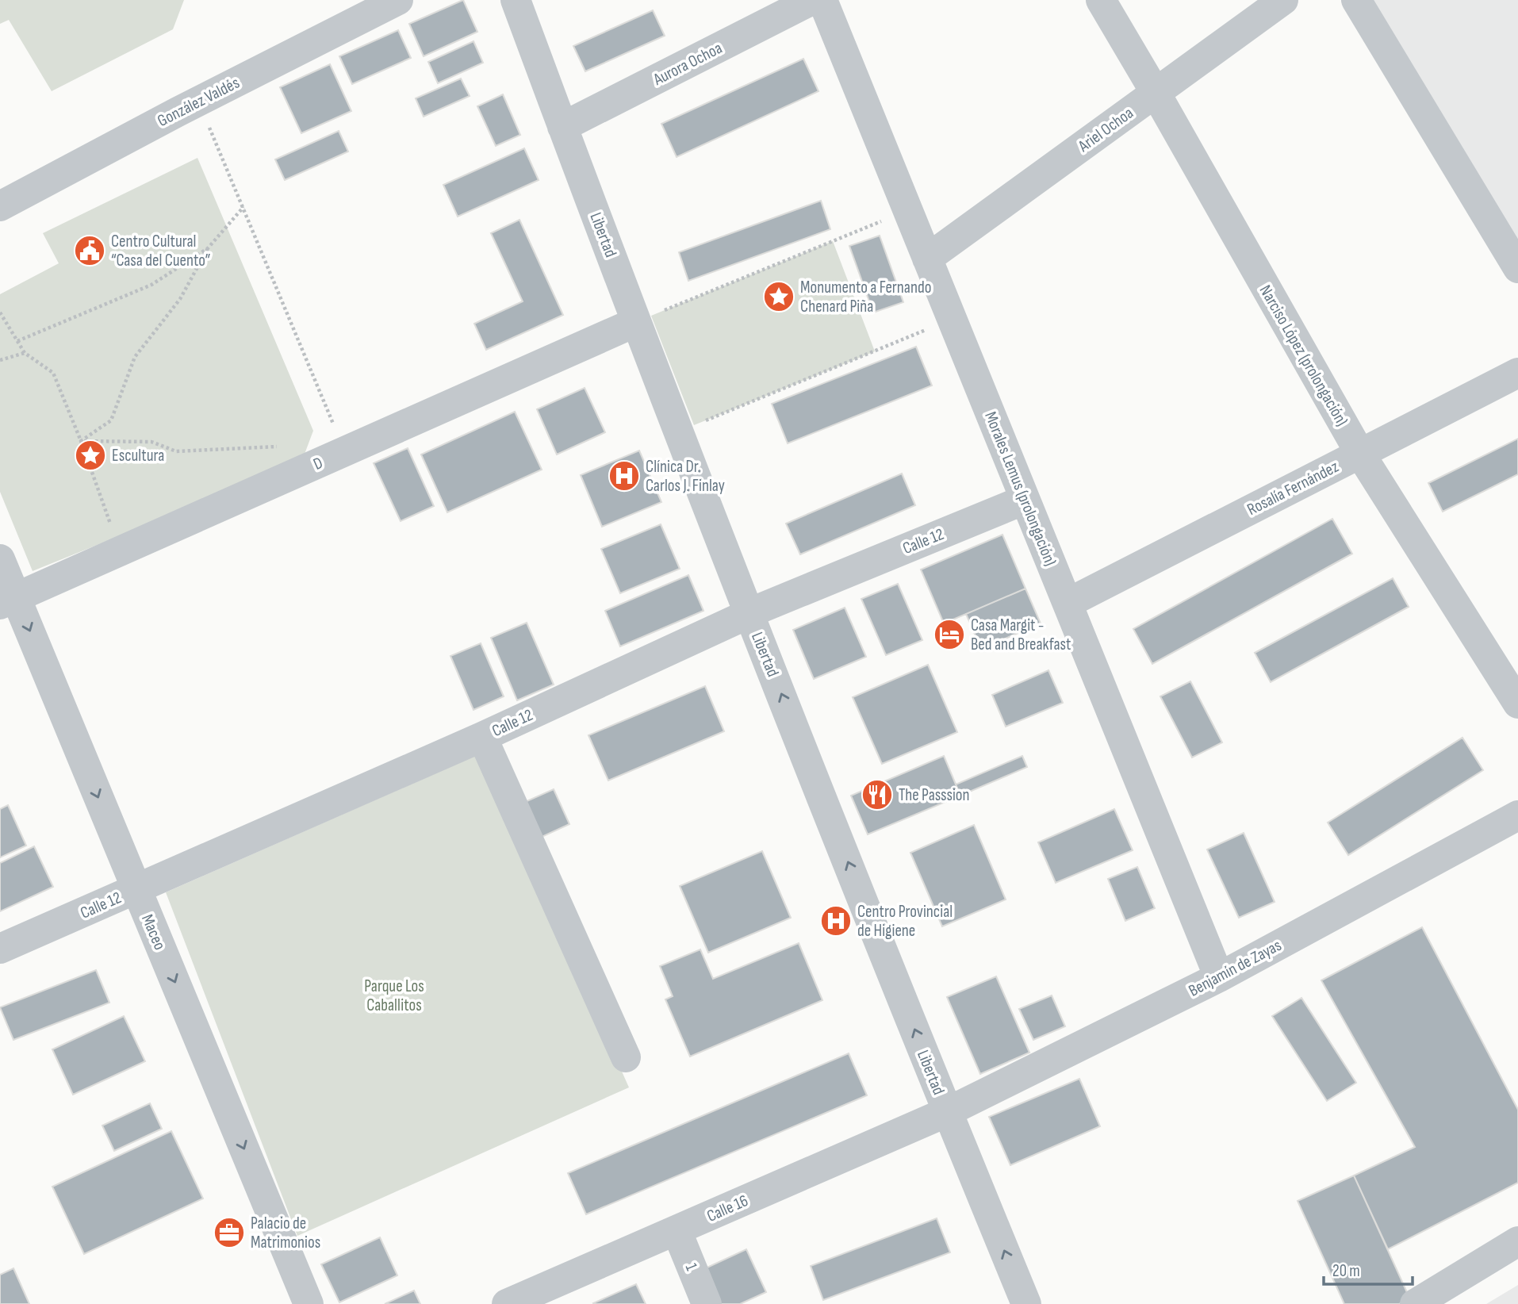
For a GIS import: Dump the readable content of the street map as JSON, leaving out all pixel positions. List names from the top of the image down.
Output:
{
  "streets": {
    "street": [
      "Aurora Ochoa",
      "González Valdés",
      "Ariel Ochoa",
      "Libertad",
      "Narciso López (prolongación)",
      "D",
      "Rosalía Fernández",
      "Morales Lemus (prolongación)",
      "Calle 12",
      "Maceo",
      "Benjamín de Zayas",
      "Calle 16",
      "1"
    ]
  },
  "crossings": [
    ["Aurora Ochoa", "Libertad"],
    ["Ariel Ochoa", "Narciso López (prolongación)"],
    ["Ariel Ochoa", "Morales Lemus (prolongación)"],
    ["Libertad", "D"],
    ["Libertad", "Calle 12"],
    ["Libertad", "Benjamín de Zayas"],
    ["Libertad", "Calle 16"],
    ["Narciso López (prolongación)", "Rosalía Fernández"],
    ["D", "Maceo"],
    ["Rosalía Fernández", "Morales Lemus (prolongación)"],
    ["Morales Lemus (prolongación)", "Calle 12"],
    ["Morales Lemus (prolongación)", "Benjamín de Zayas"],
    ["Calle 12", "Maceo"],
    ["Benjamín de Zayas", "Calle 16"],
    ["Calle 16", "1"]
  ],
  "one_way": ["Libertad", "Maceo"],
  "parks": ["Parque Los Caballitos"],
  "places": {
    "public building": ["Centro Cultural “Casa del Cuento”"],
    "place": ["Monumento a Fernando Chenard Piña", "Escultura"],
    "hospital": ["Clínica Dr. Carlos J. Finlay", "Centro Provincial de Higiene"],
    "hotel": ["Casa Margit - Bed and Breakfast"],
    "restaurant": ["The Passsion"],
    "office": ["Palacio de Matrimonios"]
  },
  "scale_bar": "20 m"
}
